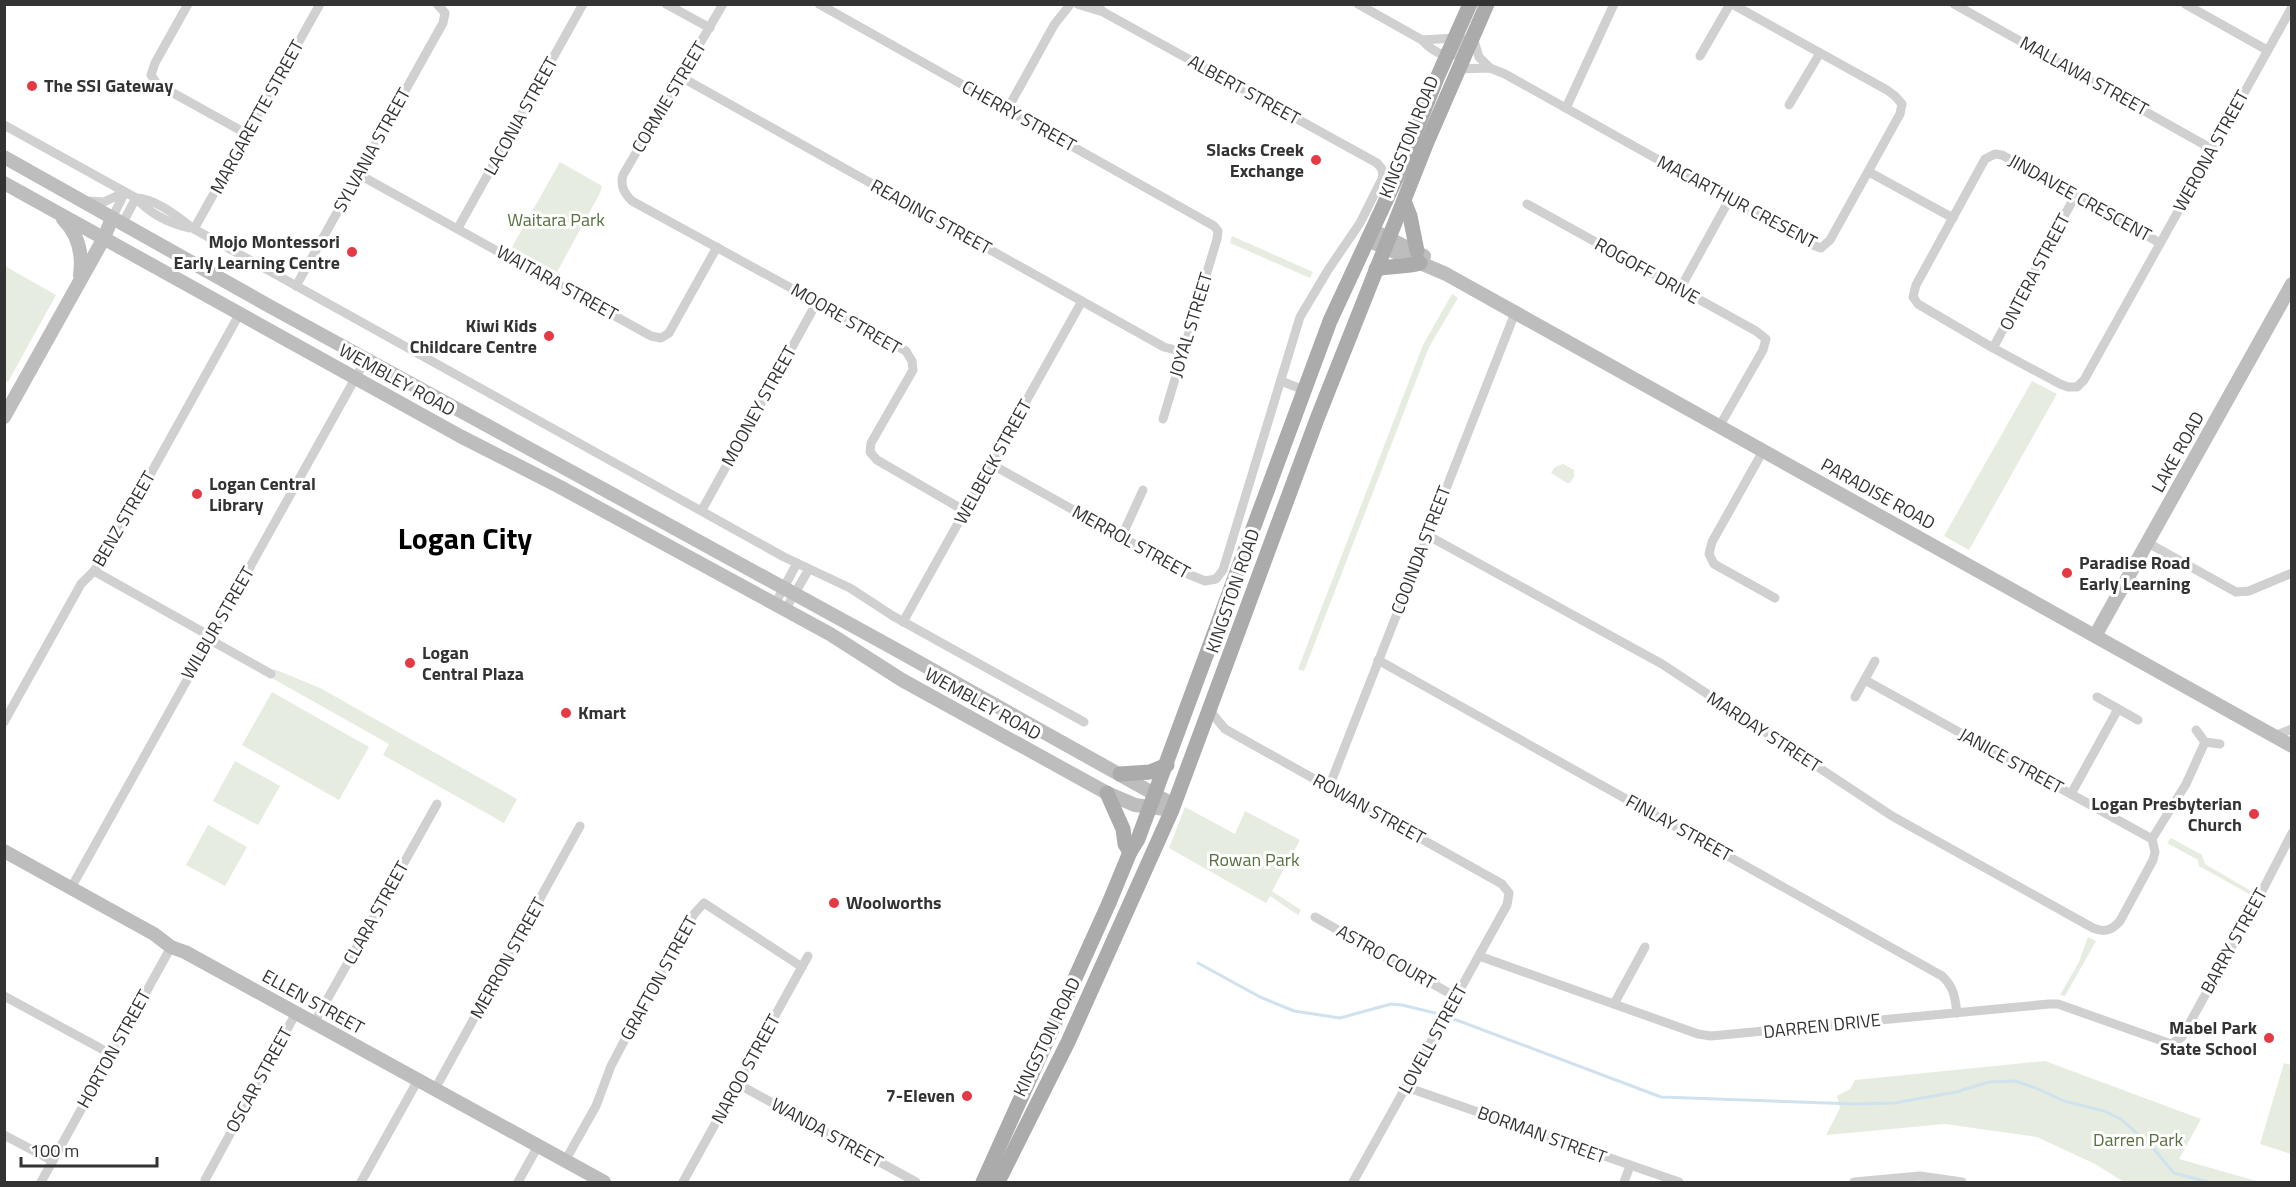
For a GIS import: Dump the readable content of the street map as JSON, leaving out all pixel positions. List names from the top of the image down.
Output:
{
  "streets": {
    "main road": [
      "KINGSTON ROAD",
      "WEMBLEY ROAD",
      "LAKE ROAD",
      "PARADISE ROAD",
      "ELLEN STREET"
    ],
    "street": [
      "MALLAWA STREET",
      "ALBERT STREET",
      "CORMIE STREET",
      "LACONIA STREET",
      "CHERRY STREET",
      "MARGARETTE STREET",
      "SYLVANIA STREET",
      "WERONA STREET",
      "JINDAVEE CRESCENT",
      "MACARTHUR CRESENT",
      "READING STREET",
      "ROGOFF DRIVE",
      "ONTERA STREET",
      "WAITARA STREET",
      "MOORE STREET",
      "JOYAL STREET",
      "MOONEY STREET",
      "WELBECK STREET",
      "BENZ STREET",
      "MERROL STREET",
      "COOINDA STREET",
      "WILBUR STREET",
      "MARDAY STREET",
      "JANICE STREET",
      "ROWAN STREET",
      "FINLAY STREET",
      "CLARA STREET",
      "BARRY STREET",
      "ASTRO COURT",
      "MERRON STREET",
      "GRAFTON STREET",
      "DARREN DRIVE",
      "LOVELL STREET",
      "HORTON STREET",
      "NAROO STREET",
      "OSCAR STREET",
      "WANDA STREET",
      "BORMAN STREET"
    ]
  },
  "crossings": [
    ["MALLAWA STREET", "WERONA STREET"],
    ["ALBERT STREET", "MERROL STREET"],
    ["CORMIE STREET", "READING STREET"],
    ["CORMIE STREET", "MOORE STREET"],
    ["LACONIA STREET", "WAITARA STREET"],
    ["CHERRY STREET", "JOYAL STREET"],
    ["MARGARETTE STREET", "WEMBLEY ROAD"],
    ["KINGSTON ROAD", "MACARTHUR CRESENT"],
    ["KINGSTON ROAD", "WEMBLEY ROAD"],
    ["KINGSTON ROAD", "PARADISE ROAD"],
    ["KINGSTON ROAD", "ROWAN STREET"],
    ["SYLVANIA STREET", "WAITARA STREET"],
    ["SYLVANIA STREET", "WEMBLEY ROAD"],
    ["WERONA STREET", "JINDAVEE CRESCENT"],
    ["JINDAVEE CRESCENT", "ONTERA STREET"],
    ["READING STREET", "JOYAL STREET"],
    ["READING STREET", "WELBECK STREET"],
    ["ROGOFF DRIVE", "PARADISE ROAD"],
    ["WAITARA STREET", "MOORE STREET"],
    ["MOORE STREET", "MOONEY STREET"],
    ["MOORE STREET", "WELBECK STREET"],
    ["WEMBLEY ROAD", "MOONEY STREET"],
    ["WEMBLEY ROAD", "WELBECK STREET"],
    ["WEMBLEY ROAD", "BENZ STREET"],
    ["WEMBLEY ROAD", "WILBUR STREET"],
    ["LAKE ROAD", "PARADISE ROAD"],
    ["WELBECK STREET", "MERROL STREET"],
    ["PARADISE ROAD", "COOINDA STREET"],
    ["COOINDA STREET", "MARDAY STREET"],
    ["COOINDA STREET", "ROWAN STREET"],
    ["COOINDA STREET", "FINLAY STREET"],
    ["WILBUR STREET", "ELLEN STREET"],
    ["MARDAY STREET", "JANICE STREET"],
    ["ROWAN STREET", "LOVELL STREET"],
    ["FINLAY STREET", "DARREN DRIVE"],
    ["CLARA STREET", "ELLEN STREET"],
    ["BARRY STREET", "DARREN DRIVE"],
    ["ASTRO COURT", "LOVELL STREET"],
    ["MERRON STREET", "ELLEN STREET"],
    ["GRAFTON STREET", "ELLEN STREET"],
    ["GRAFTON STREET", "NAROO STREET"],
    ["ELLEN STREET", "HORTON STREET"],
    ["ELLEN STREET", "OSCAR STREET"],
    ["DARREN DRIVE", "LOVELL STREET"],
    ["LOVELL STREET", "BORMAN STREET"],
    ["NAROO STREET", "WANDA STREET"]
  ],
  "districts": ["Logan City"],
  "parks": ["Waitara Park", "Rowan Park", "Darren Park"],
  "places": [
    "The SSI Gateway",
    "Slacks Creek Exchange",
    "Mojo Montessori Early Learning Centre",
    "Kiwi Kids Childcare Centre",
    "Logan Central Library",
    "Paradise Road Early Learning",
    "Logan Central Plaza",
    "Kmart",
    "Logan Presbyterian Church",
    "Woolworths",
    "Mabel Park State School",
    "7-Eleven"
  ],
  "scale_bar": "100 m"
}
